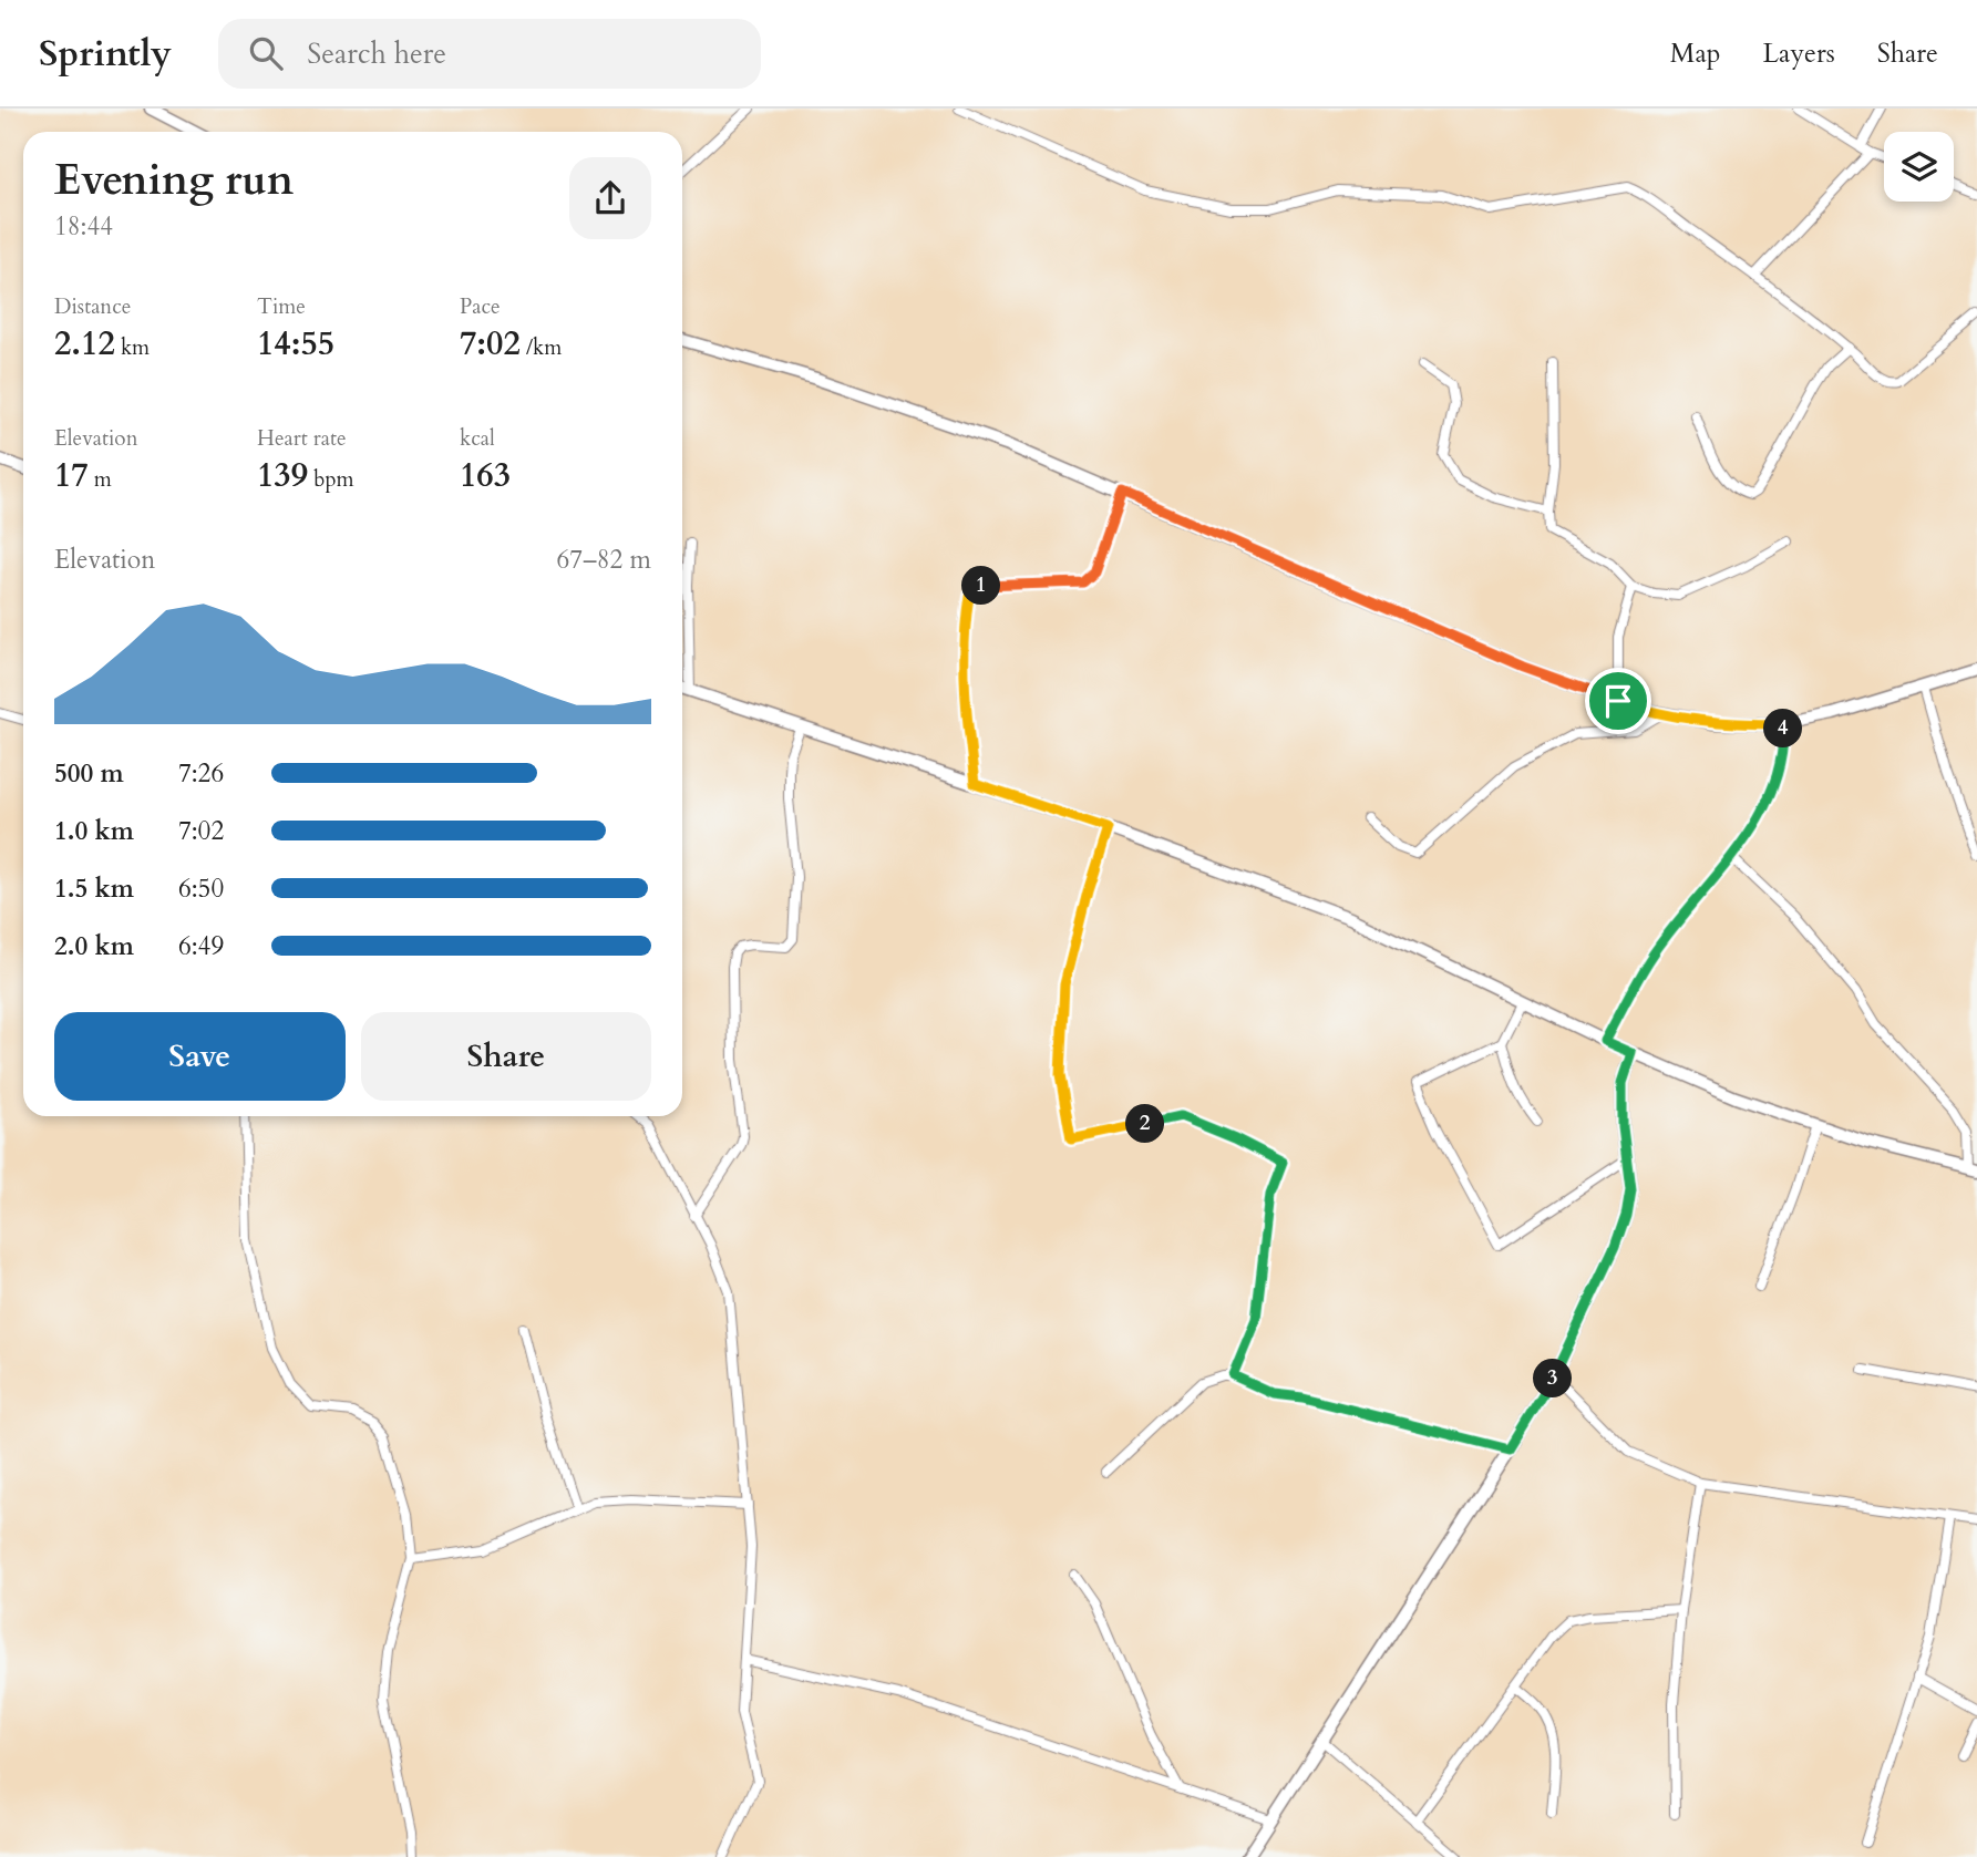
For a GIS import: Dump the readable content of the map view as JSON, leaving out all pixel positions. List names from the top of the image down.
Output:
{
  "page": {
    "header": "Sprintly",
    "search": "Search here",
    "nav": ["Map", "Layers", "Share"],
    "heading": ["Evening run", "18:44"],
    "stats": [
      ["Distance", "2.12 km"],
      ["Time", "14:55"],
      ["Pace", "7:02 /km"],
      ["Elevation", "17 m"],
      ["Heart rate", "139 bpm"],
      ["kcal", "163"]
    ],
    "chart": ["Elevation", "67–82 m"],
    "pins": [
      "1",
      "4",
      "2",
      "3"
    ],
    "list": [
      {
        "name": "500 m",
        "note": "7:26"
      },
      {
        "name": "1.0 km",
        "note": "7:02"
      },
      {
        "name": "1.5 km",
        "note": "6:50"
      },
      {
        "name": "2.0 km",
        "note": "6:49"
      }
    ],
    "buttons": ["Save", "Share"]
  }
}
